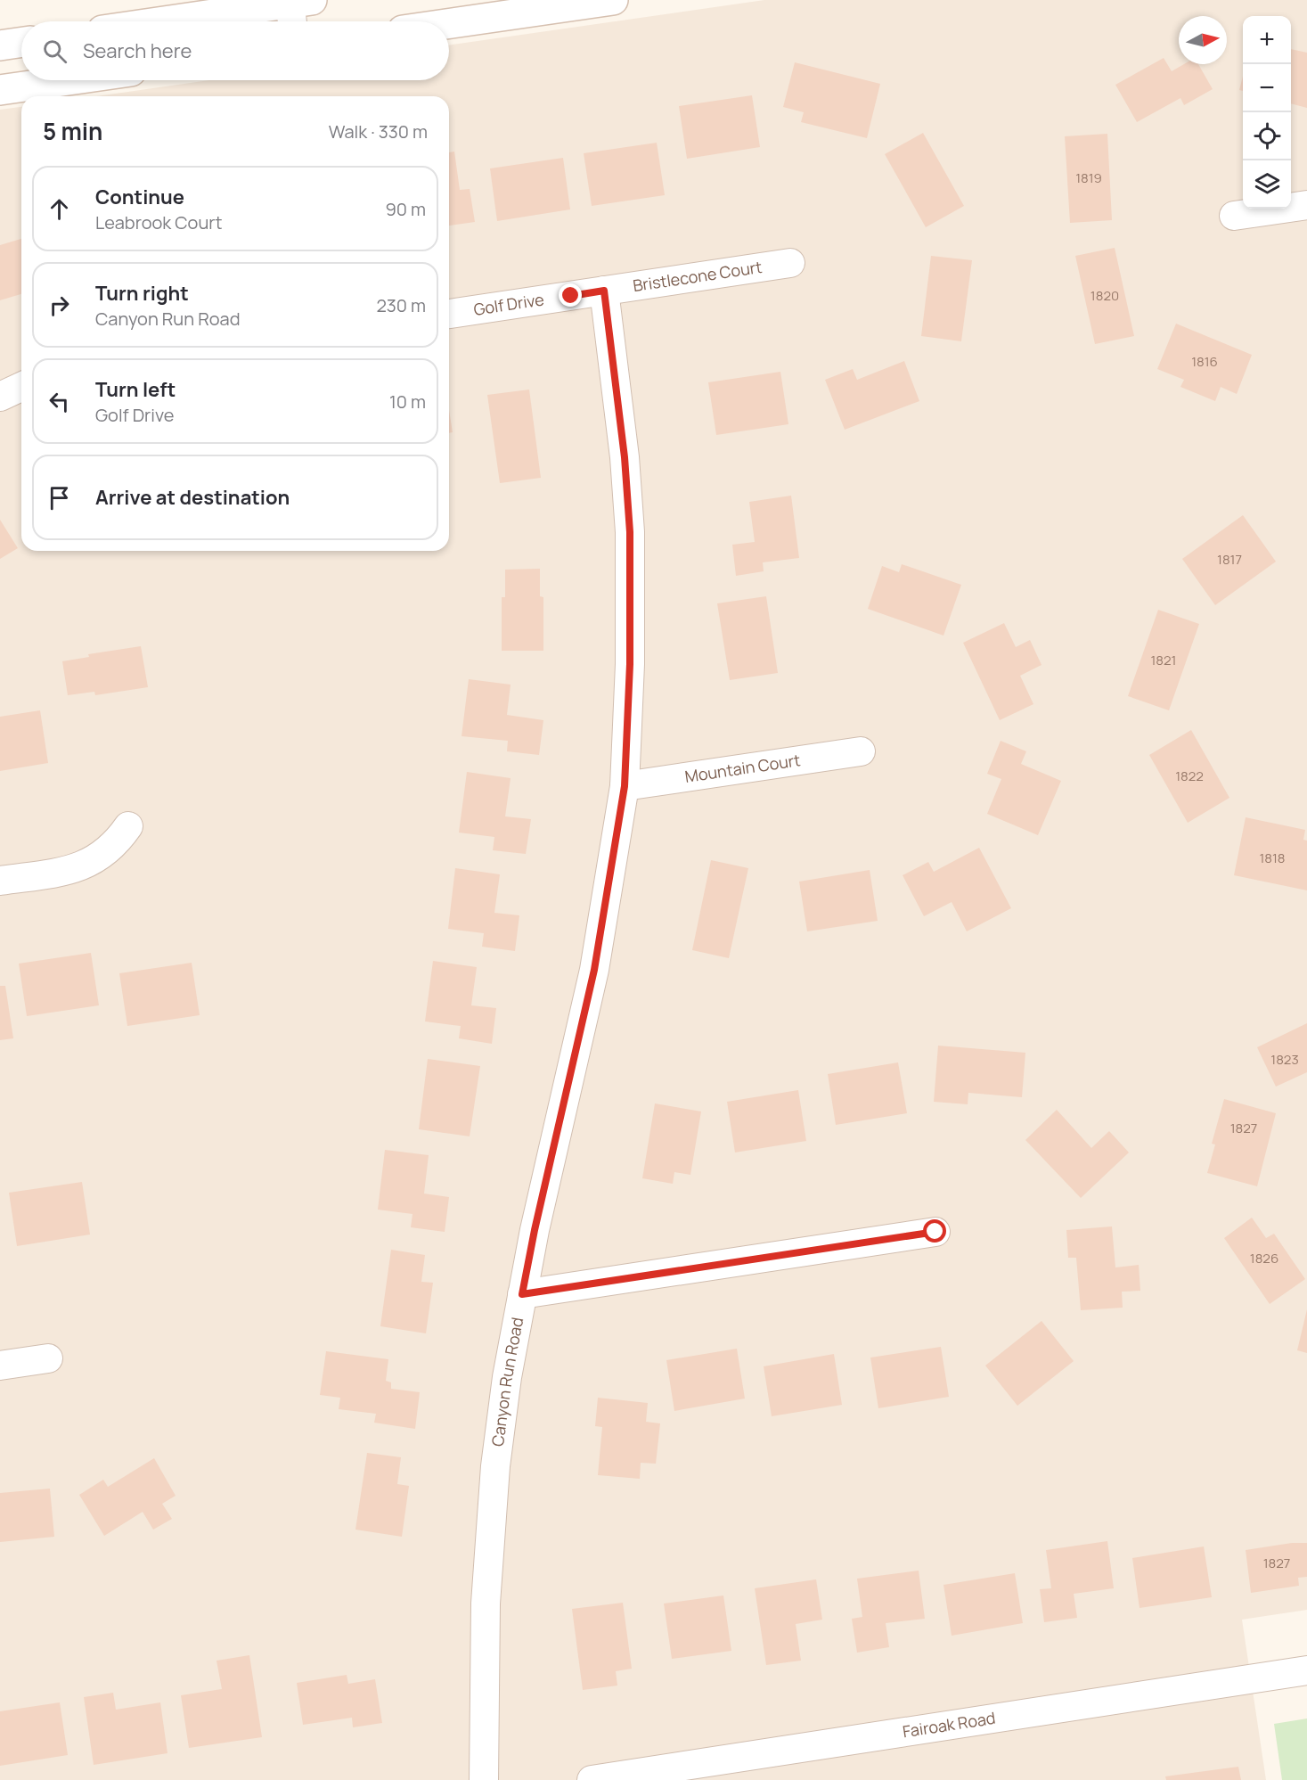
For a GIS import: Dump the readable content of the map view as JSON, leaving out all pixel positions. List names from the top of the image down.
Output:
{
  "streets": {
    "street": [
      "Bristlecone Court",
      "Golf Drive",
      "Mountain Court",
      "Canyon Run Road",
      "Fairoak Road"
    ]
  },
  "crossings": [
    ["Bristlecone Court", "Golf Drive"],
    ["Bristlecone Court", "Canyon Run Road"],
    ["Golf Drive", "Canyon Run Road"],
    ["Mountain Court", "Canyon Run Road"]
  ],
  "house_numbers": [
    "1819",
    "1820",
    "1816",
    "1817",
    "1821",
    "1822",
    "1818",
    "1823",
    "1827",
    "1826",
    "1827"
  ],
  "north": "right",
  "page": {
    "map_buttons": ["+", "−"],
    "search": "Search here",
    "heading": ["5 min", "Walk · 330 m"],
    "list": [
      ["Continue", "Leabrook Court", "90 m"],
      ["Turn right", "Canyon Run Road", "230 m"],
      ["Turn left", "Golf Drive", "10 m"],
      "Arrive at destination"
    ]
  }
}
